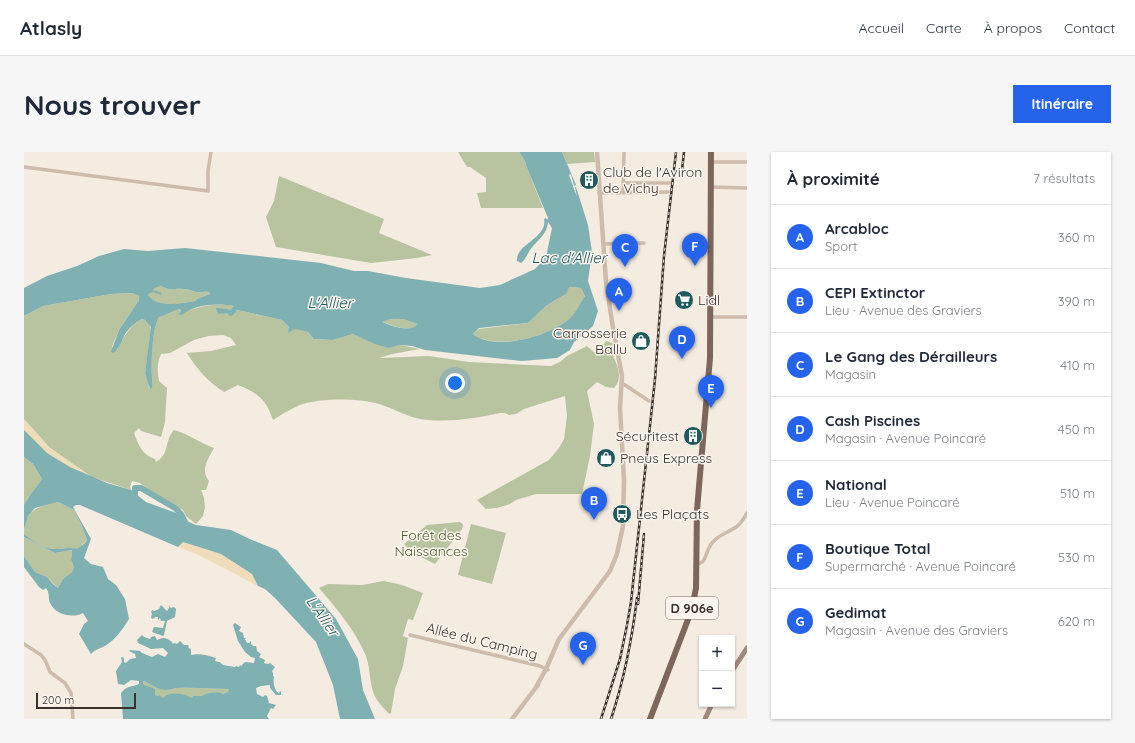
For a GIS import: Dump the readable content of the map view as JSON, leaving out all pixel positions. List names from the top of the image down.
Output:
{
  "streets": {
    "main road": ["D 906e"],
    "street": ["Allée du Camping"]
  },
  "water": ["Lac d'Allier", "L'Allier"],
  "parks": ["Forêt des Naissances"],
  "places": {
    "building": ["Club de l'Aviron de Vichy", "Sécuritest"],
    "supermarket": ["Lidl"],
    "shop": ["Carrosserie Ballu", "Pneus Express"],
    "bus stop": ["Les Plaçats"]
  },
  "scale_bar": "200 m",
  "page": {
    "header": "Atlasly",
    "nav": [
      "Accueil",
      "Carte",
      "À propos",
      "Contact"
    ],
    "buttons": "Itinéraire",
    "title": "Nous trouver",
    "heading": ["À proximité", "7 résultats"],
    "list": [
      {
        "mark": "A",
        "name": "Arcabloc",
        "note": "Sport",
        "value": "360 m"
      },
      {
        "mark": "B",
        "name": "CEPI Extinctor",
        "note": "Lieu · Avenue des Graviers",
        "value": "390 m"
      },
      {
        "mark": "C",
        "name": "Le Gang des Dérailleurs",
        "note": "Magasin",
        "value": "410 m"
      },
      {
        "mark": "D",
        "name": "Cash Piscines",
        "note": "Magasin · Avenue Poincaré",
        "value": "450 m"
      },
      {
        "mark": "E",
        "name": "National",
        "note": "Lieu · Avenue Poincaré",
        "value": "510 m"
      },
      {
        "mark": "F",
        "name": "Boutique Total",
        "note": "Supermarché · Avenue Poincaré",
        "value": "530 m"
      },
      {
        "mark": "G",
        "name": "Gedimat",
        "note": "Magasin · Avenue des Graviers",
        "value": "620 m"
      }
    ],
    "pins": [
      "F",
      "C",
      "A",
      "D",
      "E",
      "B",
      "G"
    ],
    "map_buttons": ["+", "−"],
    "scale": "200 m"
  }
}
